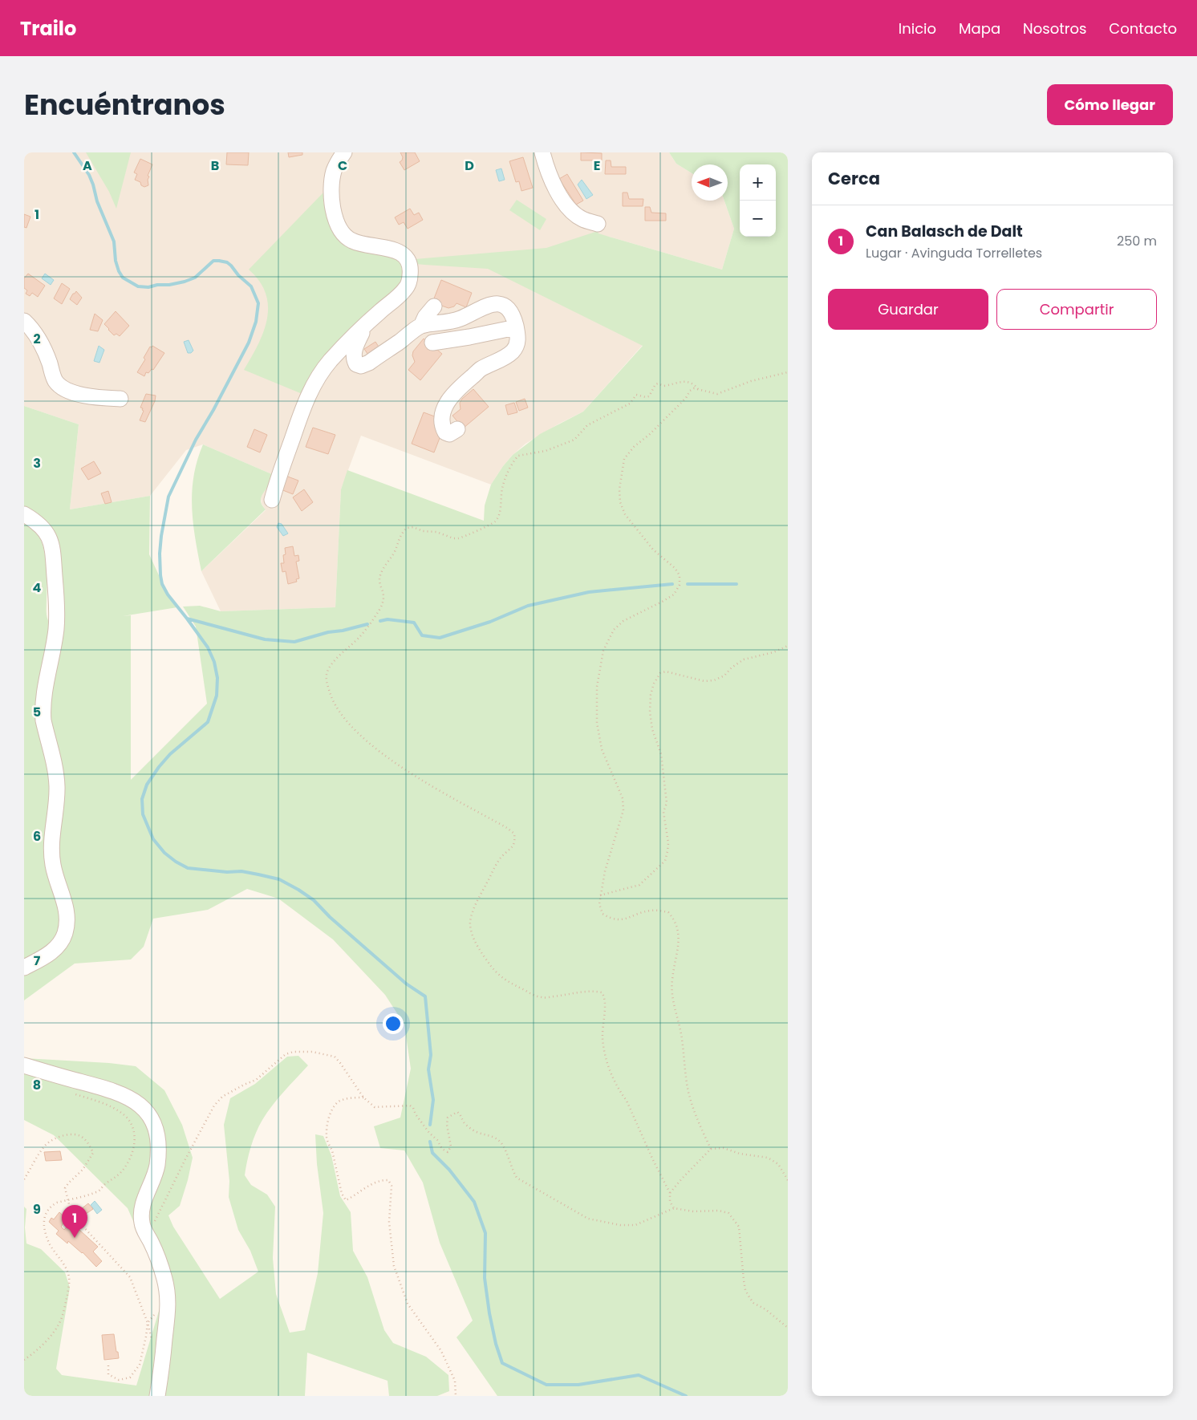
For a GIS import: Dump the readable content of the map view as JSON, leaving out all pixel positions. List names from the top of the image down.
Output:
{
  "north": "left",
  "page": {
    "header": "Trailo",
    "nav": [
      "Inicio",
      "Mapa",
      "Nosotros",
      "Contacto"
    ],
    "title": "Encuéntranos",
    "buttons": [
      "Cómo llegar",
      ["Guardar", "Compartir"]
    ],
    "heading": "Cerca",
    "map_buttons": ["+", "−"],
    "list": [
      {
        "mark": "1",
        "name": "Can Balasch de Dalt",
        "note": "Lugar · Avinguda Torrelletes",
        "value": "250 m"
      }
    ],
    "pins": "1"
  },
  "grid": {
    "columns": [
      "A",
      "B",
      "C",
      "D",
      "E"
    ],
    "rows": [
      "1",
      "2",
      "3",
      "4",
      "5",
      "6",
      "7",
      "8",
      "9"
    ]
  }
}
